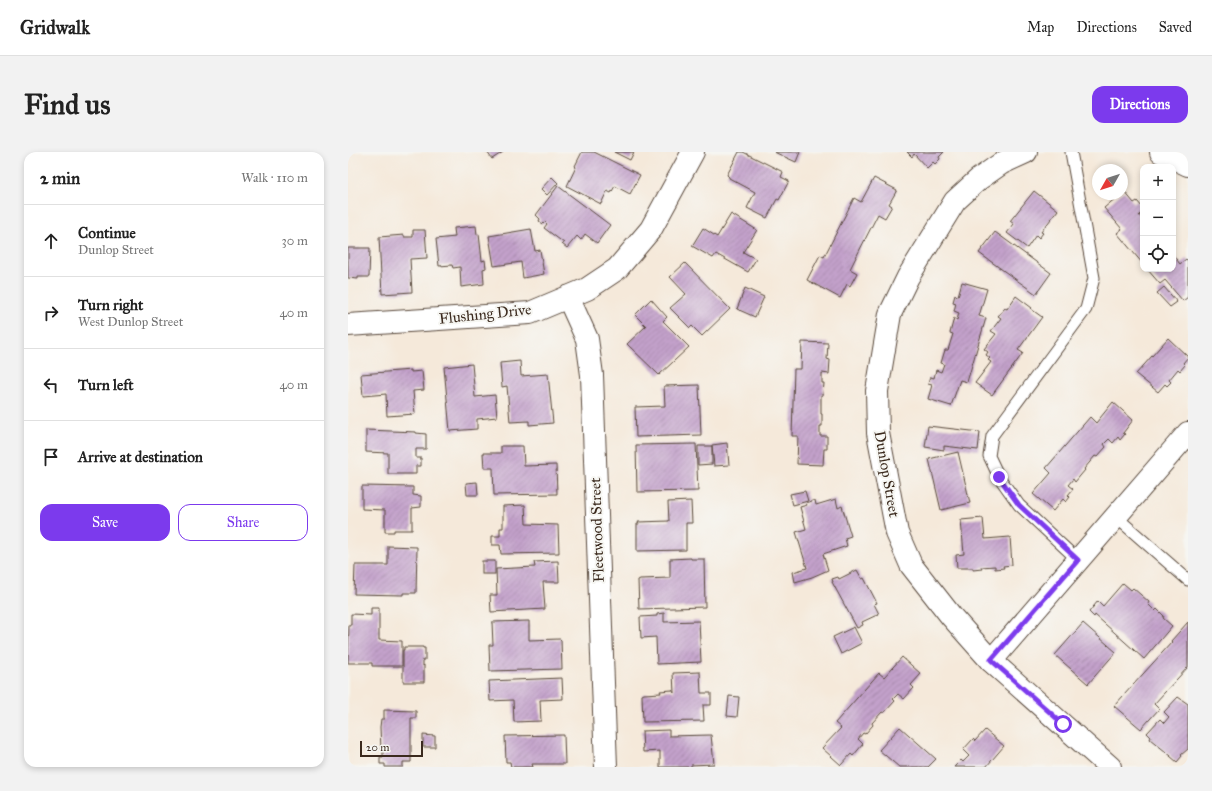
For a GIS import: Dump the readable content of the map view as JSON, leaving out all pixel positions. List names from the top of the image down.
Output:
{
  "streets": {
    "street": ["Flushing Drive", "Dunlop Street", "Fleetwood Street"]
  },
  "crossings": [
    ["Flushing Drive", "Fleetwood Street"]
  ],
  "scale_bar": "20 m",
  "north": "bottom left",
  "page": {
    "header": "Gridwalk",
    "nav": ["Map", "Directions", "Saved"],
    "buttons": [
      "Directions",
      ["Save", "Share"]
    ],
    "title": "Find us",
    "heading": ["2 min", "Walk · 110 m"],
    "map_buttons": ["+", "−"],
    "list": [
      ["Continue", "Dunlop Street", "30 m"],
      ["Turn right", "West Dunlop Street", "40 m"],
      ["Turn left", "40 m"],
      "Arrive at destination"
    ],
    "scale": "20 m"
  }
}
